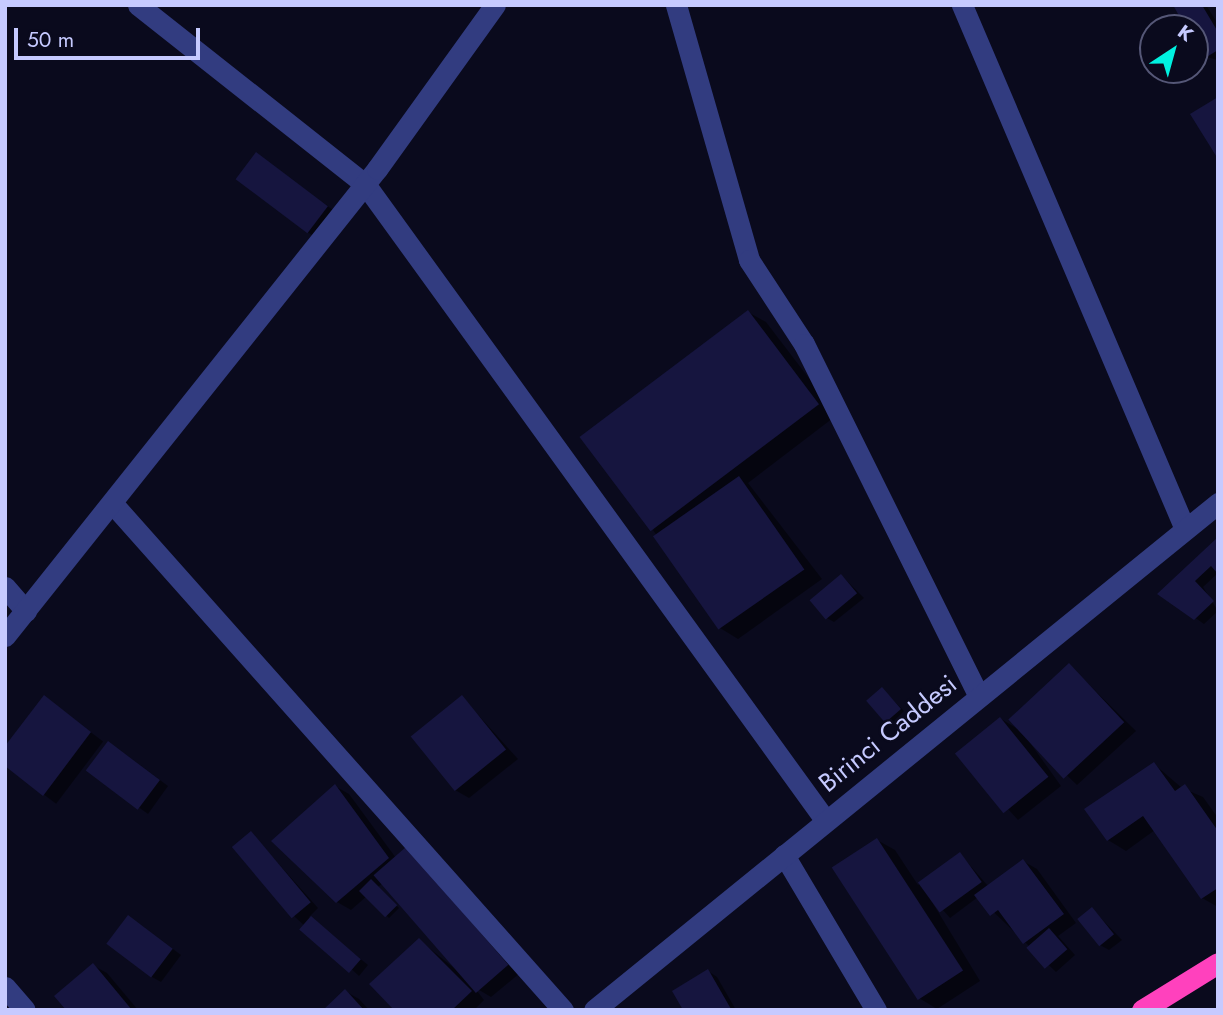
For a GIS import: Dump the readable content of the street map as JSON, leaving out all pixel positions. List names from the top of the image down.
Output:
{
  "streets": {
    "street": ["Birinci Caddesi"]
  },
  "scale_bar": "50 m",
  "north": "top right"
}
